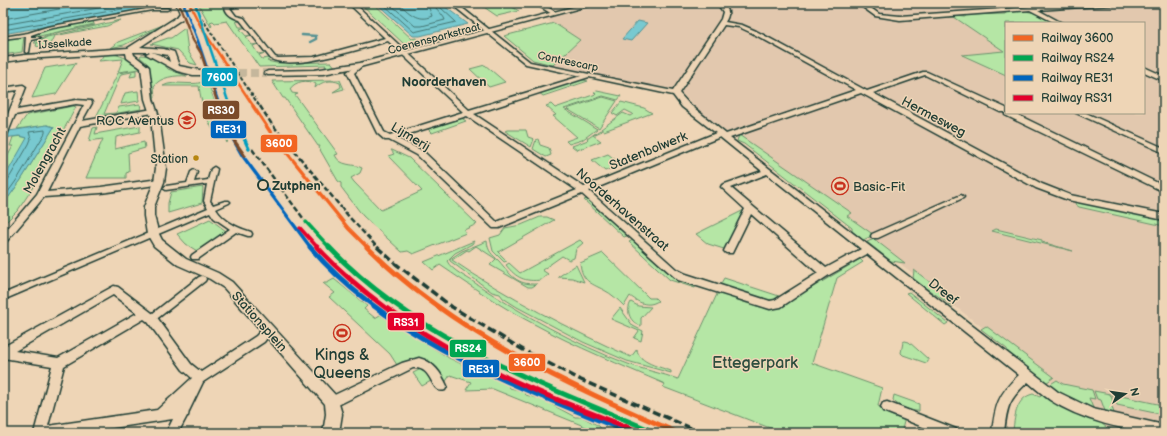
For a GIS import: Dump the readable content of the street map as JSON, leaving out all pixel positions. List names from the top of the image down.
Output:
{
  "streets": {
    "street": [
      "Coenensparkstraat",
      "IJsselkade",
      "Contrescarp",
      "Hermesweg",
      "Lijmerij",
      "Statenbolwerk",
      "Molengracht",
      "Noorderhavenstraat",
      "Dreef",
      "Stationsplein"
    ]
  },
  "crossings": [
    ["Coenensparkstraat", "Contrescarp"],
    ["Coenensparkstraat", "Lijmerij"],
    ["Coenensparkstraat", "Noorderhavenstraat"],
    ["IJsselkade", "Stationsplein"],
    ["Contrescarp", "Dreef"],
    ["Lijmerij", "Statenbolwerk"],
    ["Statenbolwerk", "Noorderhavenstraat"],
    ["Statenbolwerk", "Dreef"],
    ["Noorderhavenstraat", "Dreef"]
  ],
  "districts": ["Noorderhaven"],
  "parks": ["Ettegerpark"],
  "places": {
    "school or university": ["ROC Aventus"],
    "other": ["Station", "Zutphen"],
    "sports": ["Basic-Fit", "Kings & Queens"]
  },
  "lines": [
    "rail line 3600",
    "transit line 7600",
    "rail line RE31",
    "transit line RS30",
    "rail line RS24",
    "rail line RS31"
  ],
  "legend": [
    "Railway 3600",
    "Railway RS24",
    "Railway RE31",
    "Railway RS31"
  ],
  "north": "right"
}
